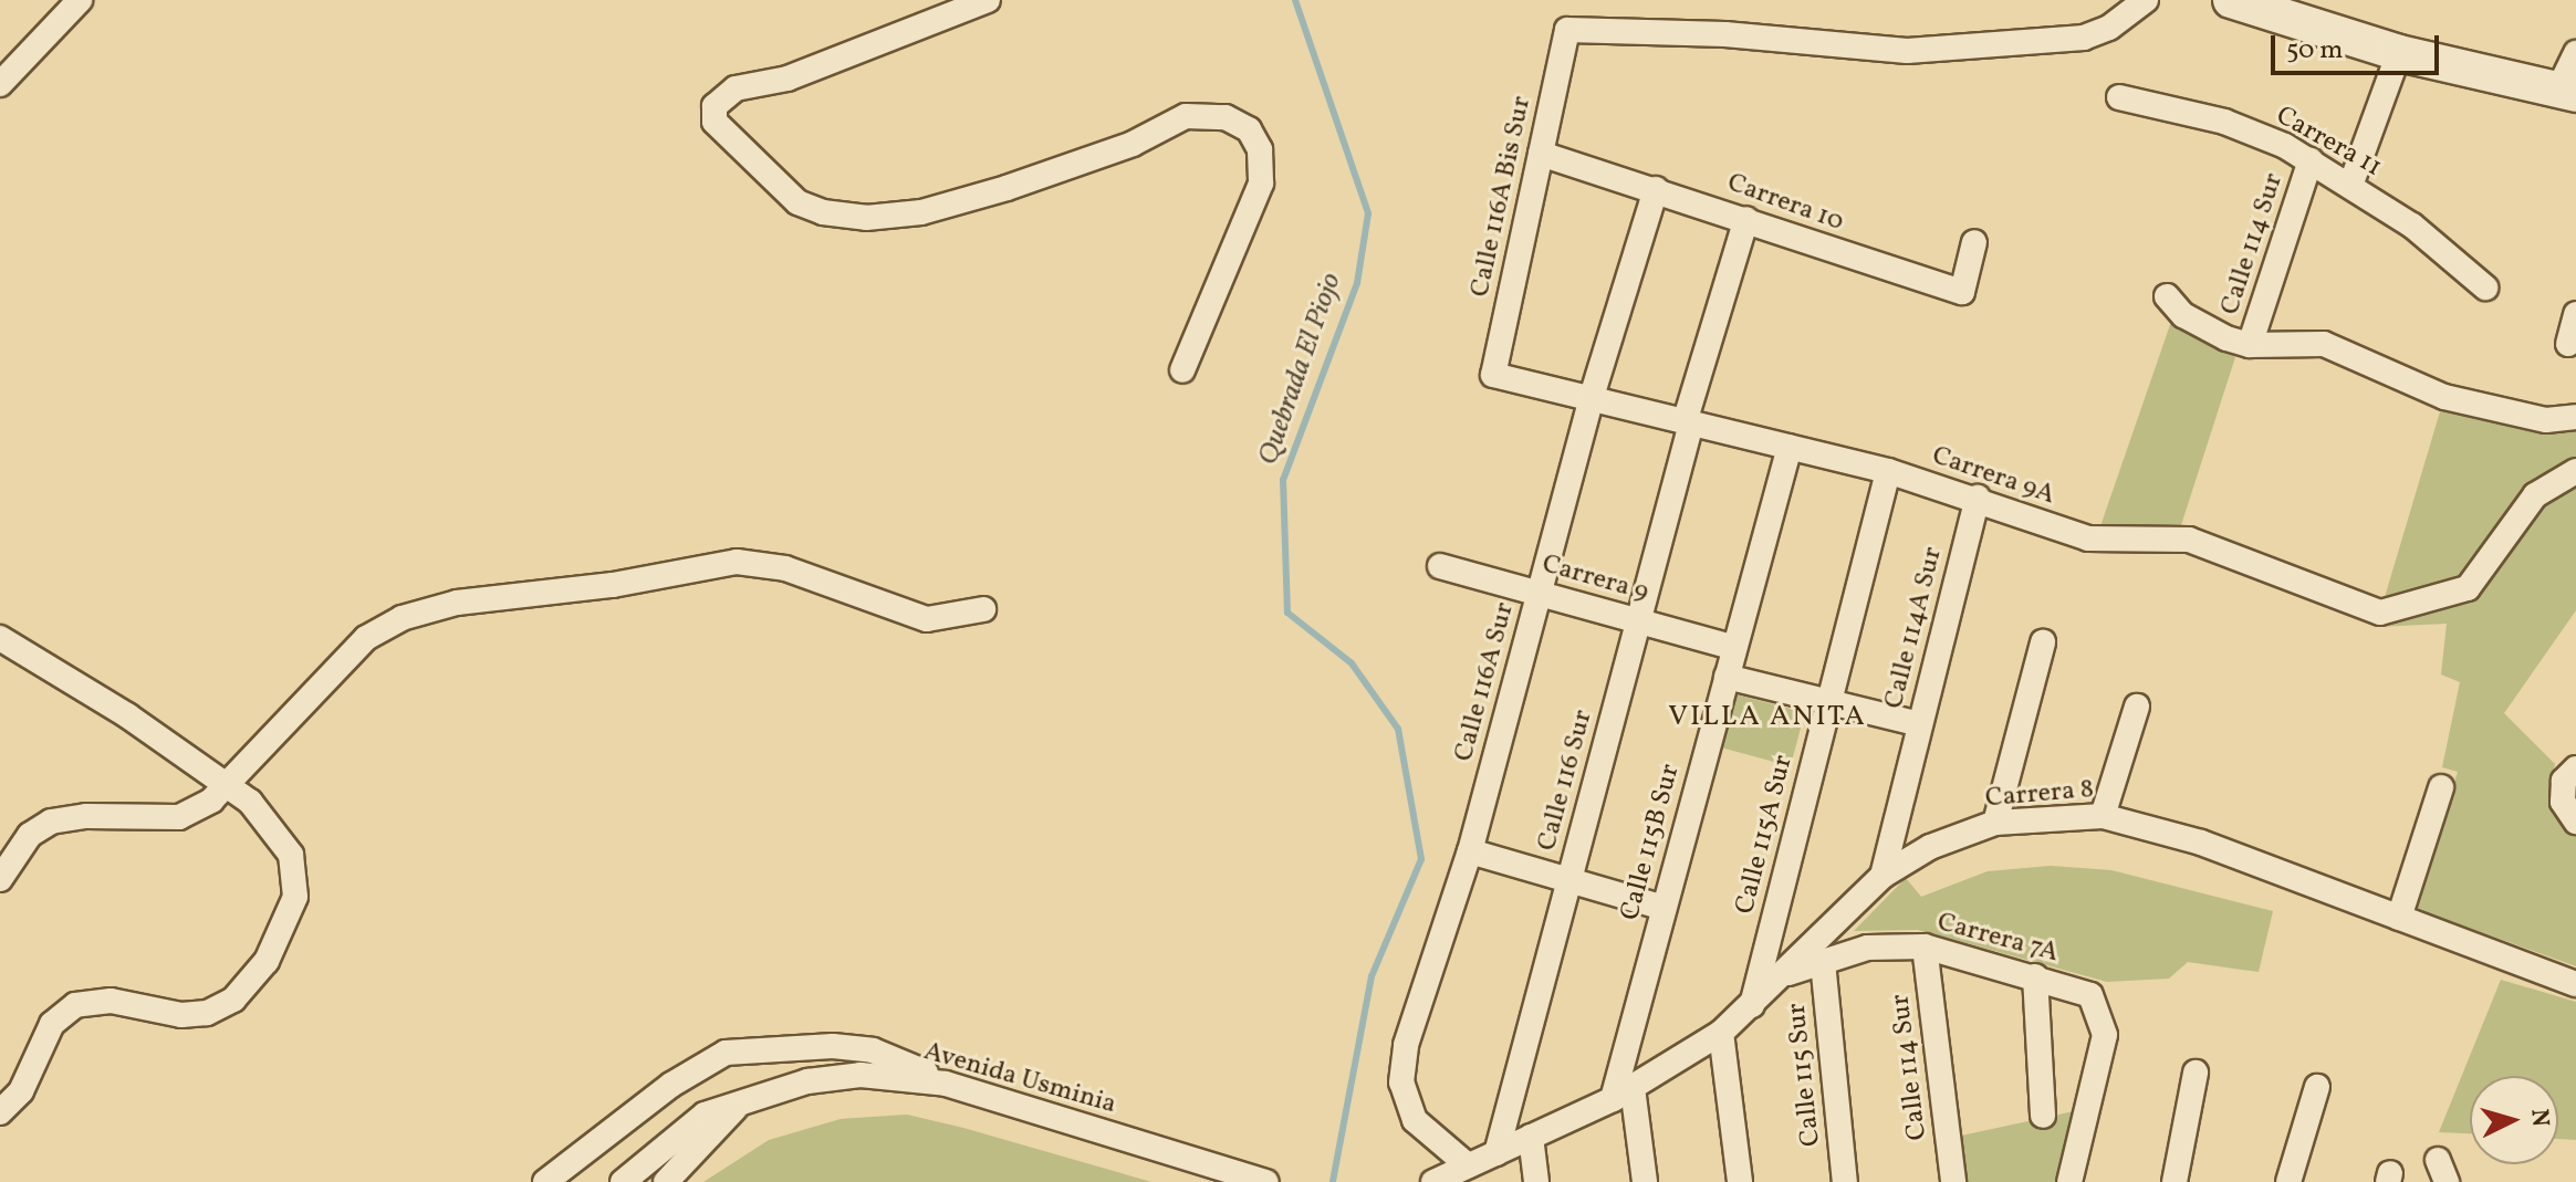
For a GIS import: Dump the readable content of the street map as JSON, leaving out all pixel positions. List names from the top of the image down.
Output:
{
  "streets": {
    "street": [
      "Carrera 11",
      "Calle 116A Bis Sur",
      "Carrera 10",
      "Calle 114 Sur",
      "Carrera 9A",
      "Carrera 9",
      "Calle 114A Sur",
      "Calle 116A Sur",
      "Calle 116 Sur",
      "Carrera 8",
      "Calle 115A Sur",
      "Calle 115B Sur",
      "Carrera 7A",
      "Calle 115 Sur",
      "Avenida Usminia"
    ]
  },
  "crossings": [
    ["Carrera 11", "Calle 114 Sur"],
    ["Calle 116A Bis Sur", "Carrera 10"],
    ["Calle 116A Bis Sur", "Carrera 9A"],
    ["Carrera 10", "Calle 116A Sur"],
    ["Carrera 10", "Calle 116 Sur"],
    ["Calle 114 Sur", "Carrera 7A"],
    ["Carrera 9A", "Calle 114A Sur"],
    ["Carrera 9A", "Calle 116A Sur"],
    ["Carrera 9A", "Calle 116 Sur"],
    ["Carrera 9A", "Calle 115A Sur"],
    ["Carrera 9A", "Calle 115B Sur"],
    ["Carrera 9", "Calle 116A Sur"],
    ["Carrera 9", "Calle 116 Sur"],
    ["Carrera 9", "Calle 115B Sur"],
    ["Calle 114A Sur", "Carrera 8"],
    ["Calle 116A Sur", "Carrera 8"],
    ["Calle 116 Sur", "Carrera 8"],
    ["Carrera 8", "Calle 115A Sur"],
    ["Carrera 8", "Calle 115B Sur"],
    ["Carrera 8", "Carrera 7A"],
    ["Carrera 7A", "Calle 115 Sur"]
  ],
  "districts": ["VILLA ANITA"],
  "water": ["Quebrada El Piojo"],
  "scale_bar": "50 m",
  "north": "right"
}
